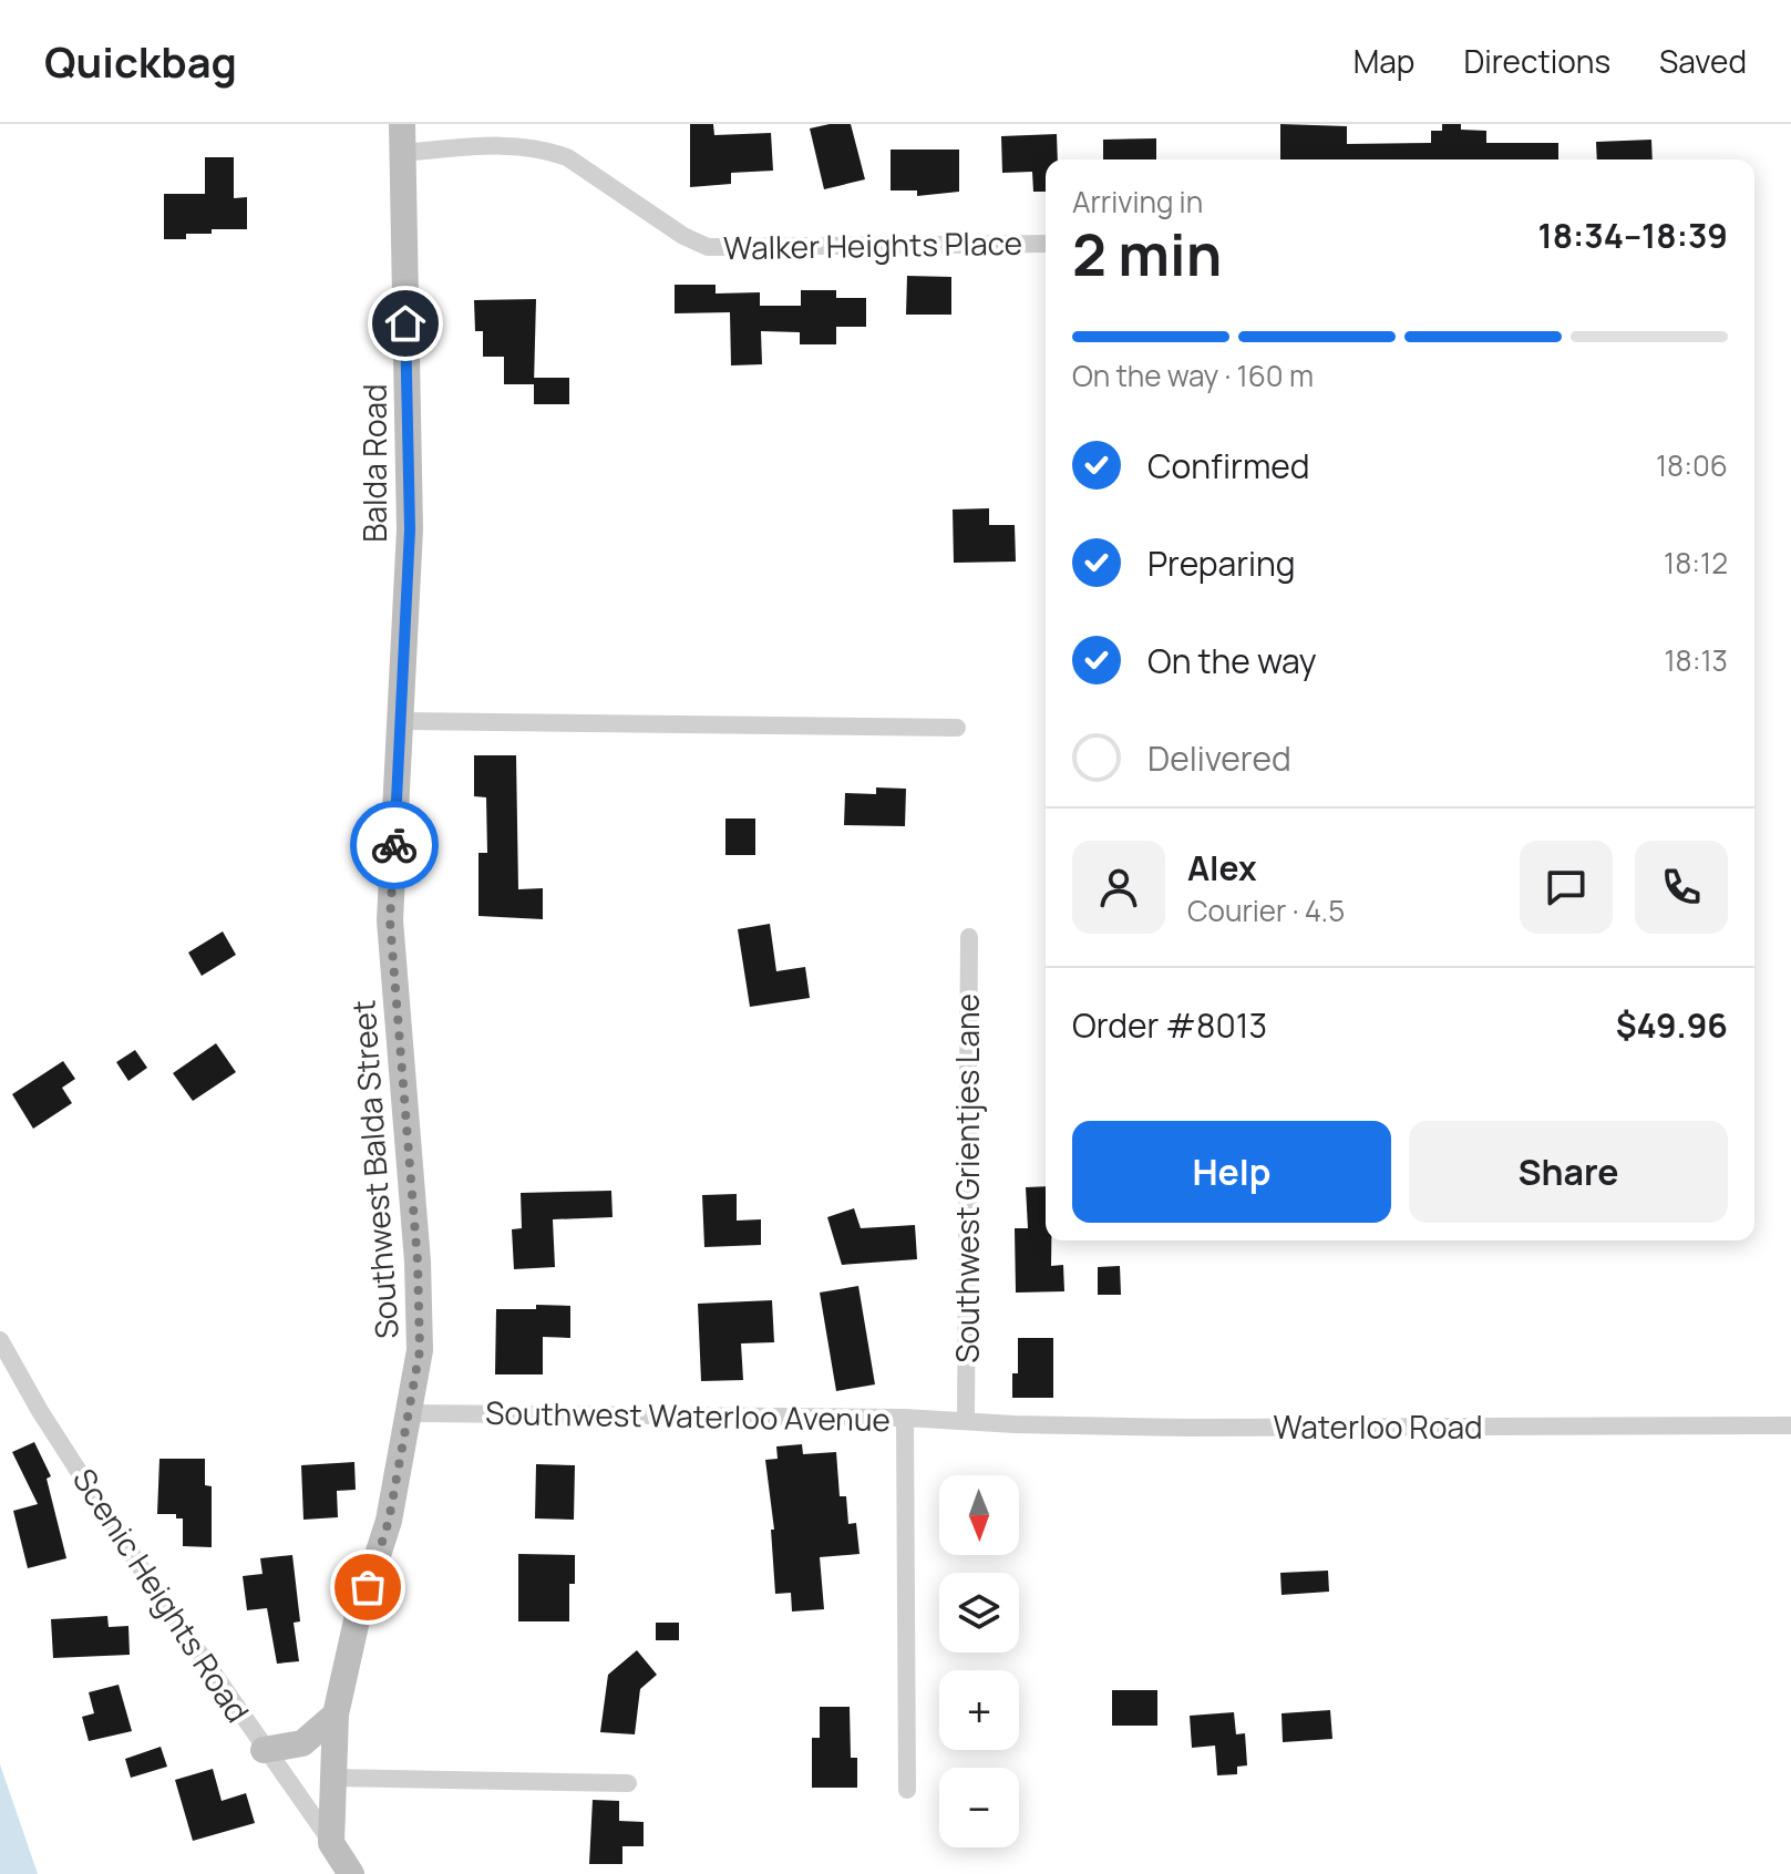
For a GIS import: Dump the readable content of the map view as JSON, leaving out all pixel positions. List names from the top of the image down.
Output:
{
  "streets": {
    "street": [
      "Walker Heights Place",
      "Balda Road",
      "Southwest Balda Street",
      "Southwest Grientjes Lane",
      "Southwest Waterloo Avenue",
      "Waterloo Road",
      "Scenic Heights Road"
    ]
  },
  "crossings": [
    ["Walker Heights Place", "Balda Road"],
    ["Balda Road", "Southwest Balda Street"],
    ["Southwest Balda Street", "Southwest Waterloo Avenue"],
    ["Southwest Balda Street", "Scenic Heights Road"],
    ["Southwest Grientjes Lane", "Southwest Waterloo Avenue"],
    ["Southwest Grientjes Lane", "Waterloo Road"],
    ["Southwest Waterloo Avenue", "Waterloo Road"]
  ],
  "north": "bottom",
  "page": {
    "header": "Quickbag",
    "nav": ["Map", "Directions", "Saved"],
    "heading": ["2 min", "Arriving in", "18:34–18:39"],
    "panel": [
      "Alex",
      "Courier · 4.5",
      "Order #8013",
      "$49.96"
    ],
    "bar": "On the way · 160 m",
    "list": [
      ["Confirmed", "18:06"],
      ["Preparing", "18:12"],
      ["On the way", "18:13"],
      "Delivered"
    ],
    "buttons": ["Help", "Share"],
    "map_buttons": ["+", "−"]
  }
}
